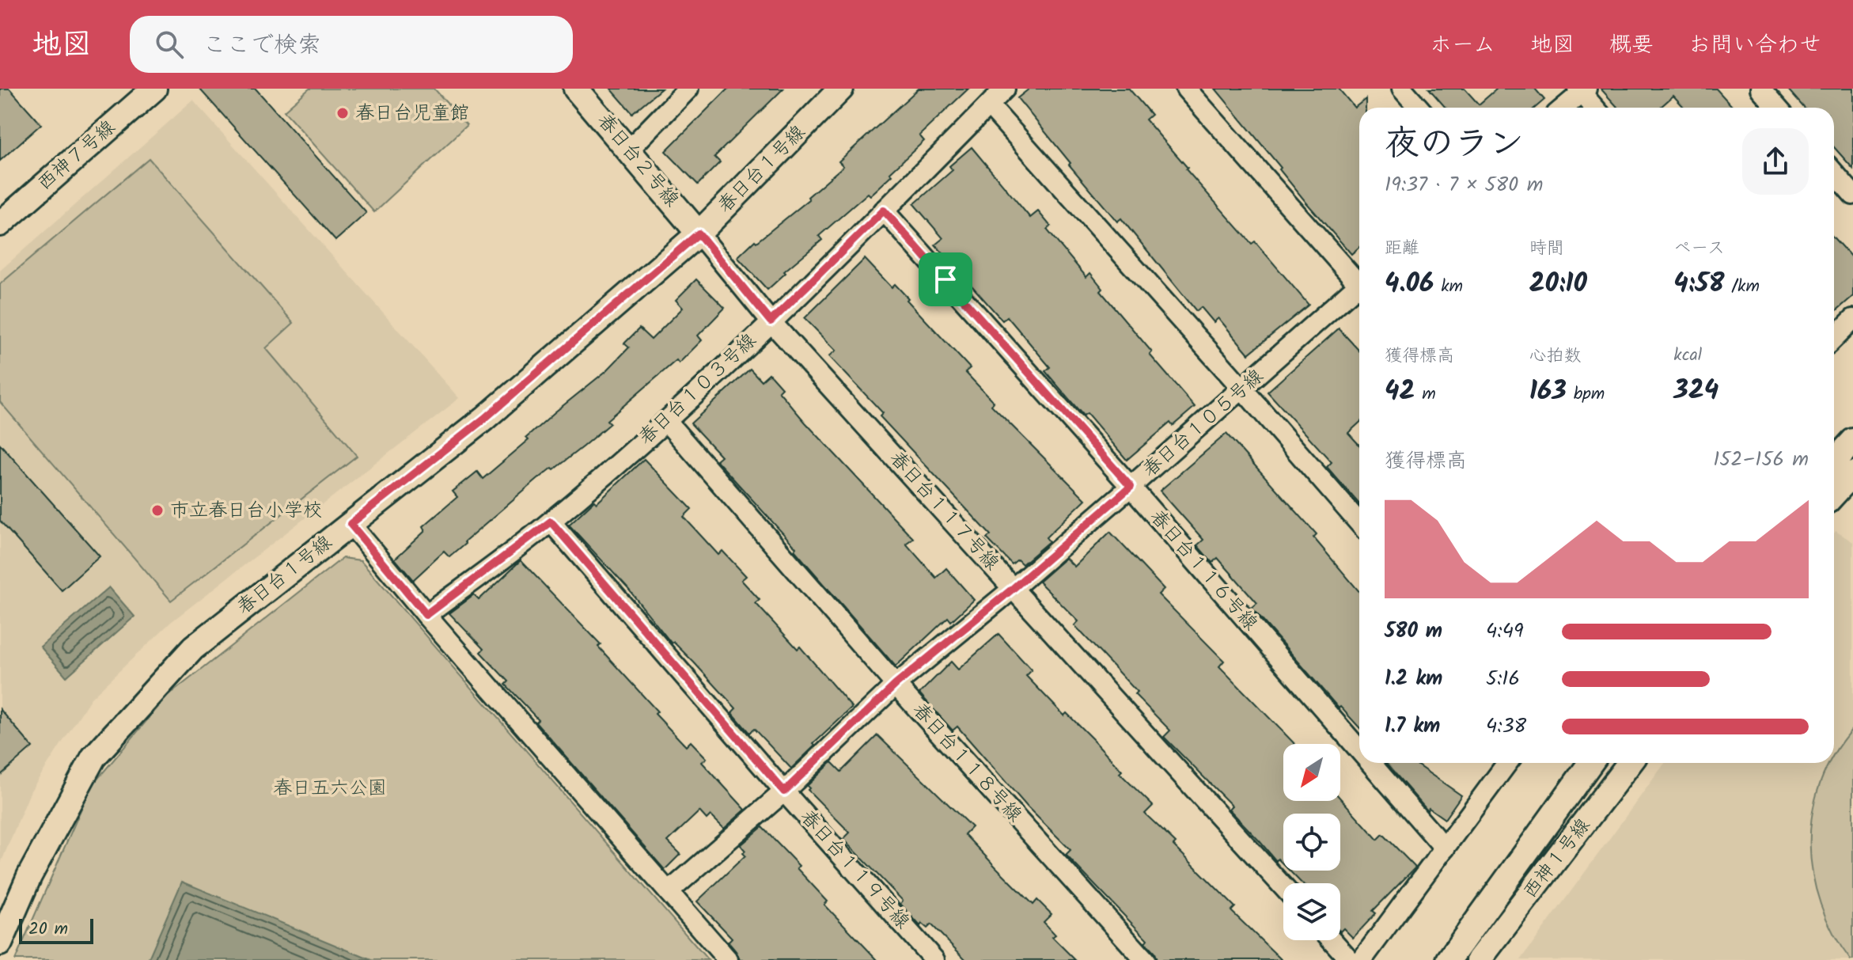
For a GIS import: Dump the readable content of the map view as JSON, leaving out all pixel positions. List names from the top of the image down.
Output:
{
  "streets": {
    "street": [
      "西神７号線",
      "春日台２号線",
      "春日台１号線",
      "春日台１０３号線",
      "春日台１０５号線",
      "春日台１１７号線",
      "春日台１１６号線",
      "春日台１１８号線",
      "西神１号線",
      "春日台１１９号線"
    ]
  },
  "crossings": [
    ["春日台２号線", "春日台１号線"],
    ["春日台２号線", "春日台１１７号線"],
    ["春日台１号線", "春日台１１７号線"],
    ["春日台１０３号線", "春日台１１７号線"],
    ["春日台１０３号線", "春日台１１６号線"],
    ["春日台１０３号線", "春日台１１８号線"],
    ["春日台１０３号線", "春日台１１９号線"],
    ["春日台１０５号線", "春日台１１７号線"],
    ["春日台１０５号線", "春日台１１６号線"],
    ["春日台１０５号線", "春日台１１８号線"],
    ["春日台１０５号線", "春日台１１９号線"]
  ],
  "parks": ["春日五六公園"],
  "places": ["春日台児童館", "市立春日台小学校"],
  "scale_bar": "20 m",
  "north": "bottom left",
  "page": {
    "header": "地図",
    "search": "ここで検索",
    "nav": [
      "ホーム",
      "地図",
      "概要",
      "お問い合わせ"
    ],
    "heading": ["夜のラン", "19:37 · 7 × 580 m"],
    "stats": [
      ["距離", "4.06 km"],
      ["時間", "20:10"],
      ["ペース", "4:58 /km"],
      ["獲得標高", "42 m"],
      ["心拍数", "163 bpm"],
      ["kcal", "324"]
    ],
    "chart": ["獲得標高", "152–156 m"],
    "list": [
      {
        "name": "580 m",
        "note": "4:49"
      },
      {
        "name": "1.2 km",
        "note": "5:16"
      },
      {
        "name": "1.7 km",
        "note": "4:38"
      }
    ],
    "scale": "20 m"
  }
}
